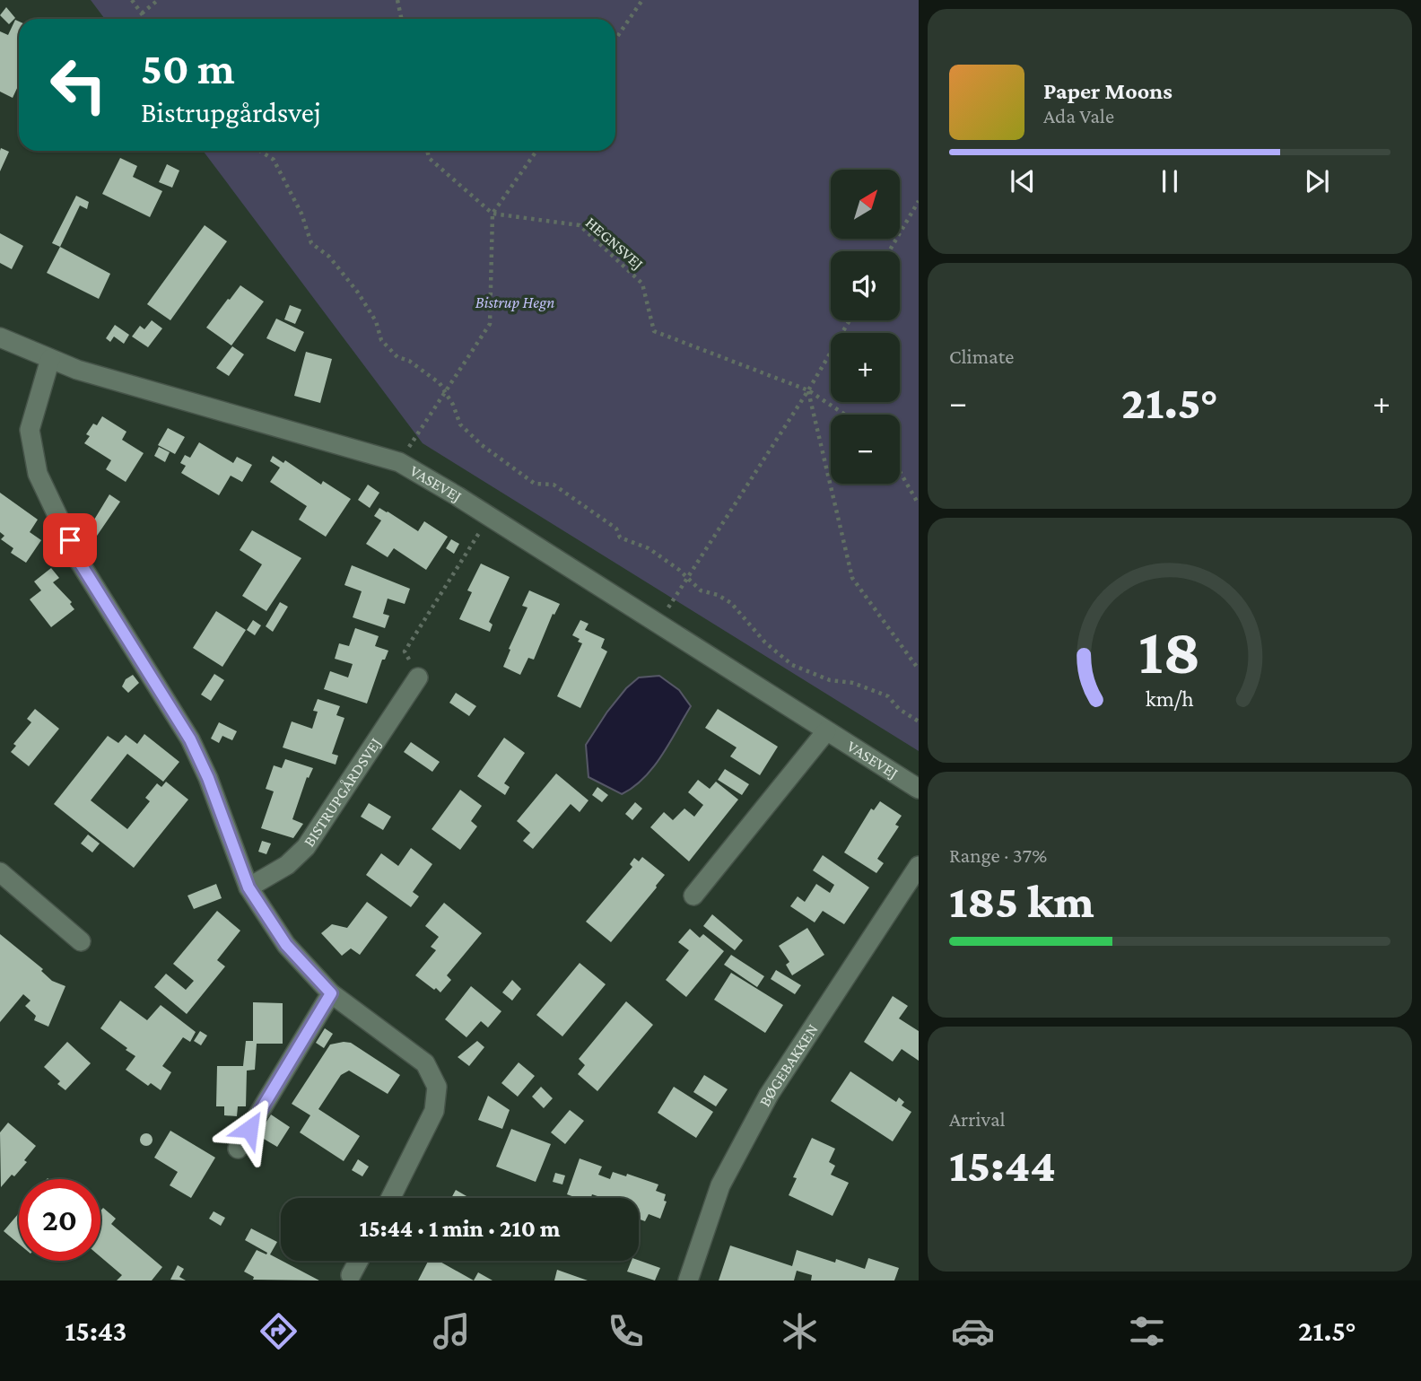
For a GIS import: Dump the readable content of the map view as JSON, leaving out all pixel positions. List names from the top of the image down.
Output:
{
  "streets": {
    "street": ["VASEVEJ", "BISTRUPGÅRDSVEJ", "BØGEBAKKEN"],
    "path": ["HEGNSVEJ"]
  },
  "parks": ["Bistrup Hegn"],
  "north": "top right",
  "page": {
    "turn": ["50 m", "Bistrupgårdsvej"],
    "song": ["Paper Moons", "Ada Vale"],
    "map_buttons": ["+", "−"],
    "tile": [
      "Climate",
      ["Range · 37%", "185 km"],
      ["Arrival", "15:44"]
    ],
    "heat": ["−", "21.5°", "+"],
    "limit": "20",
    "trip": "15:44 · 1 min · 210 m",
    "tabs": ["15:43", "21.5°"],
    "gauge": ["18", "km/h"]
  }
}
